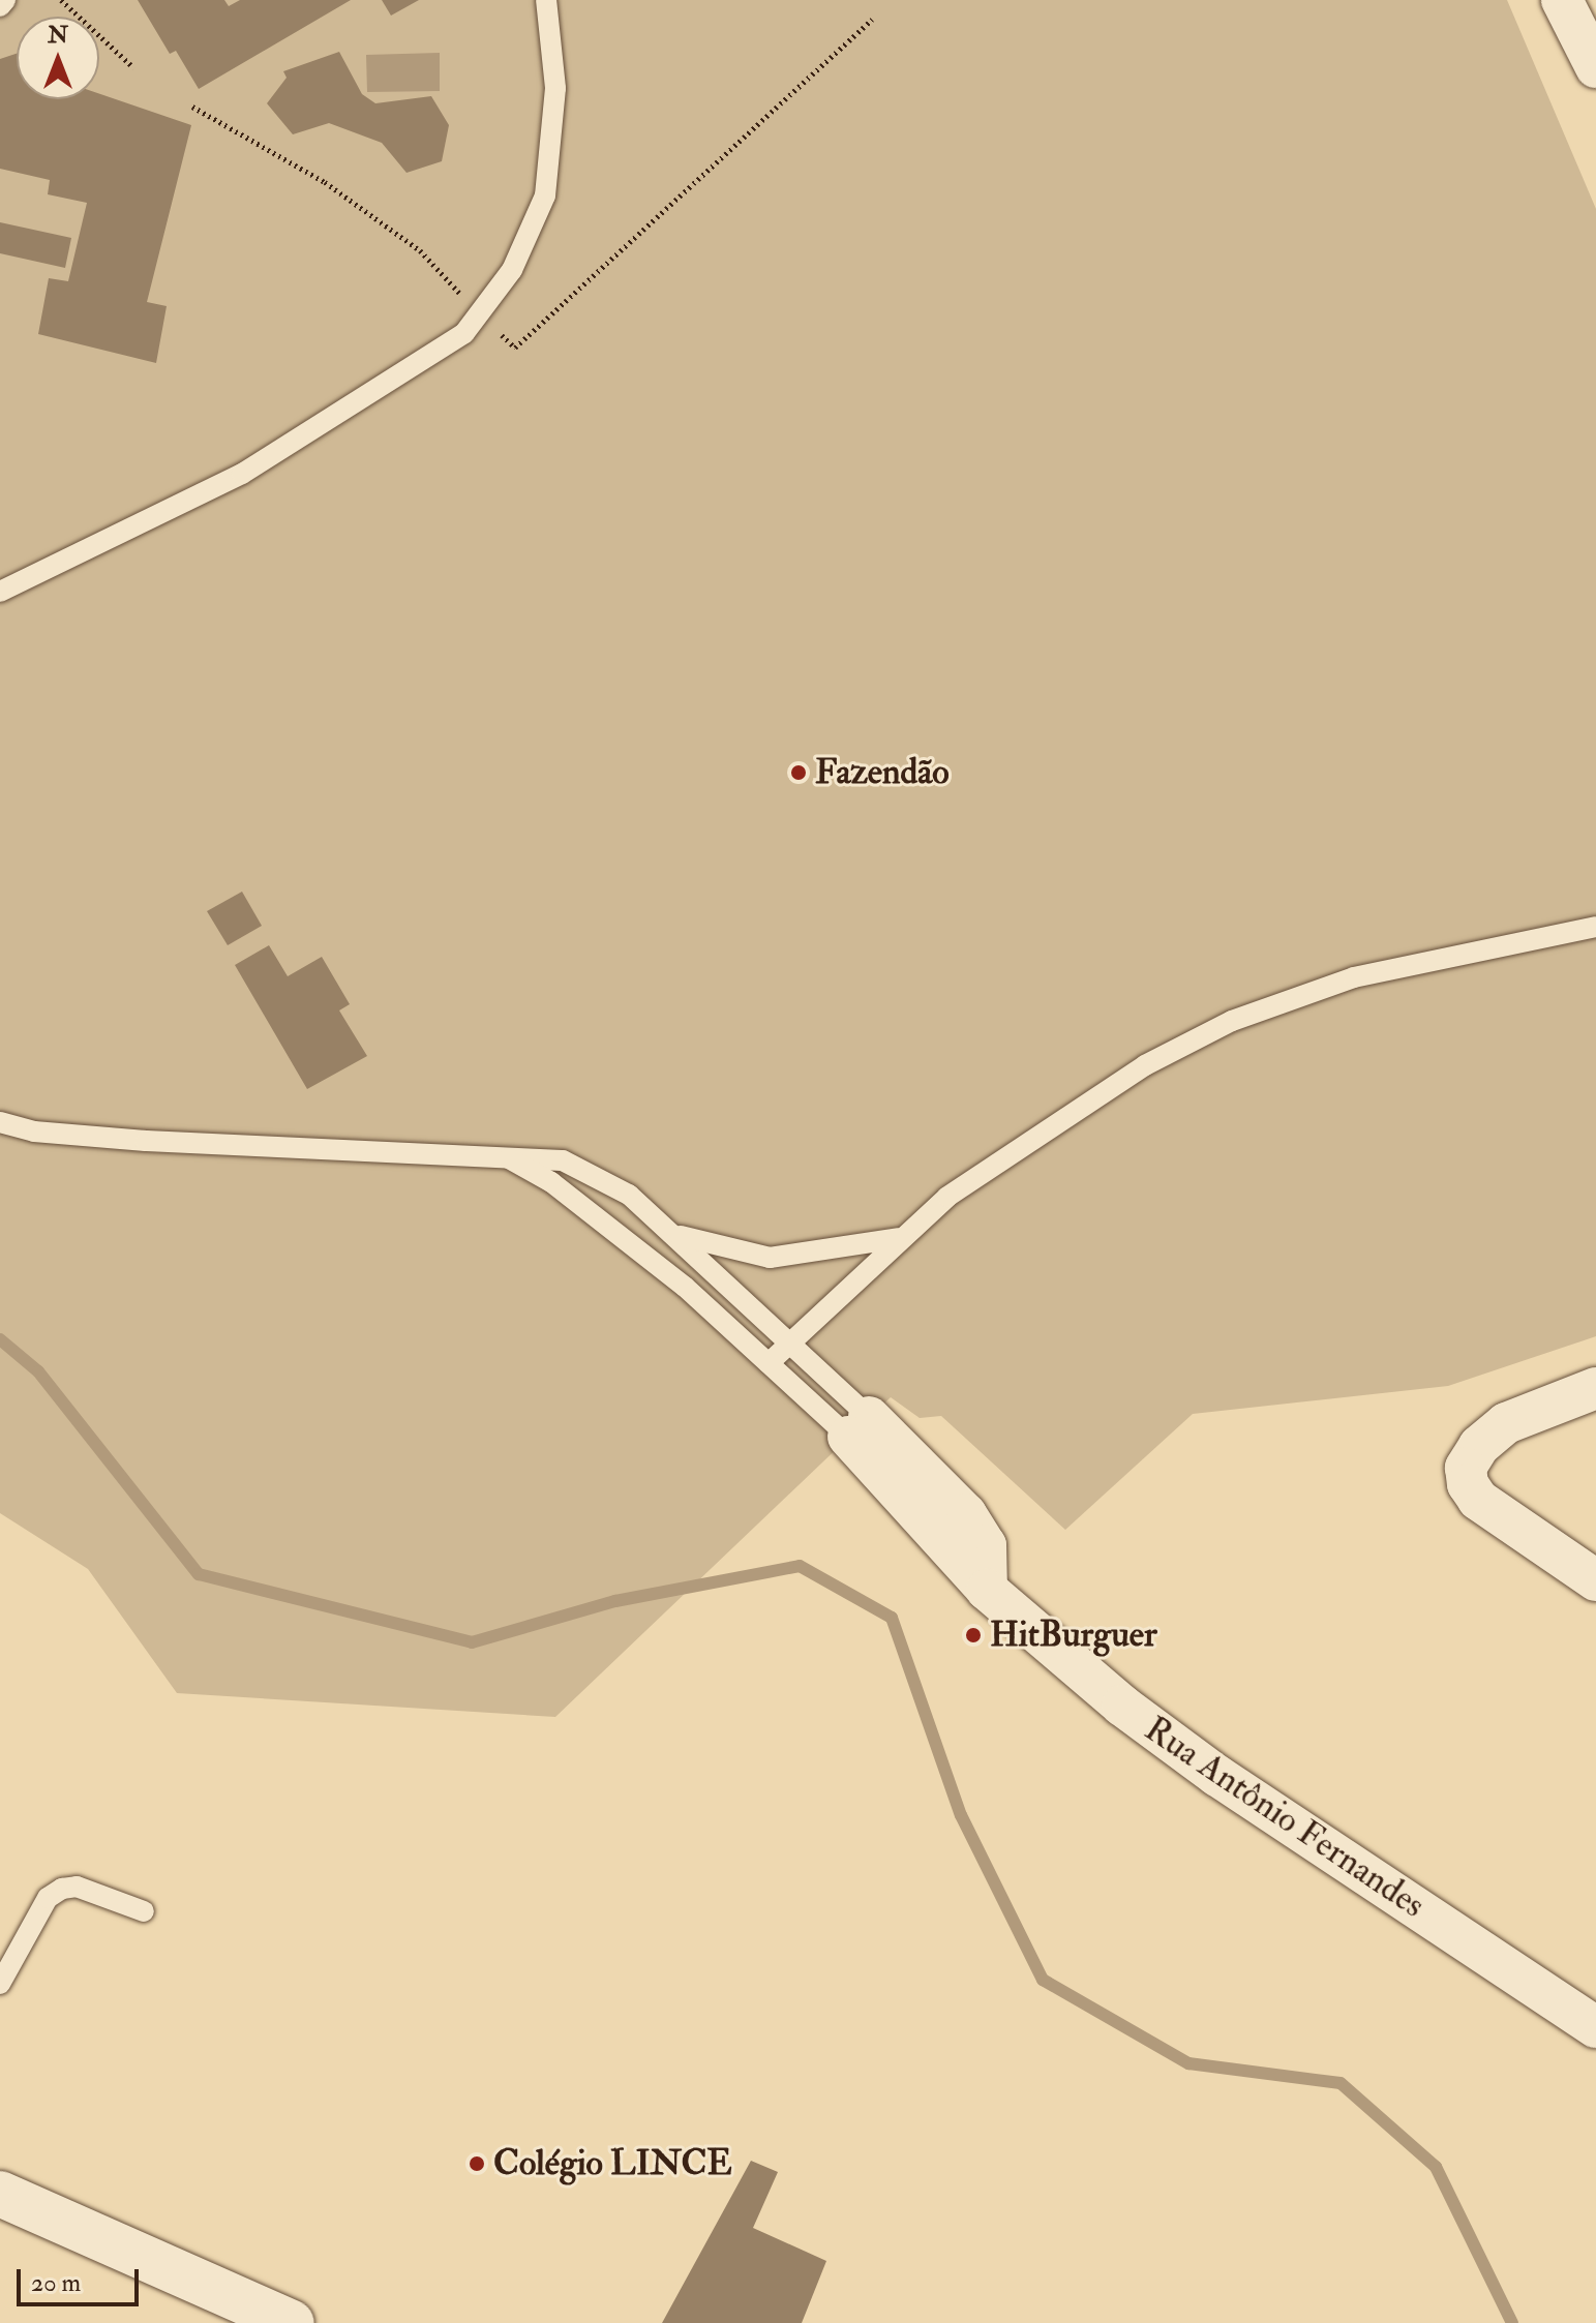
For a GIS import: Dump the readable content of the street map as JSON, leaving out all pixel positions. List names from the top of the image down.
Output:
{
  "streets": {
    "street": ["Rua Antônio Fernandes"]
  },
  "places": ["Fazendão", "HitBurguer", "Colégio LINCE"],
  "scale_bar": "20 m",
  "north": "top"
}
